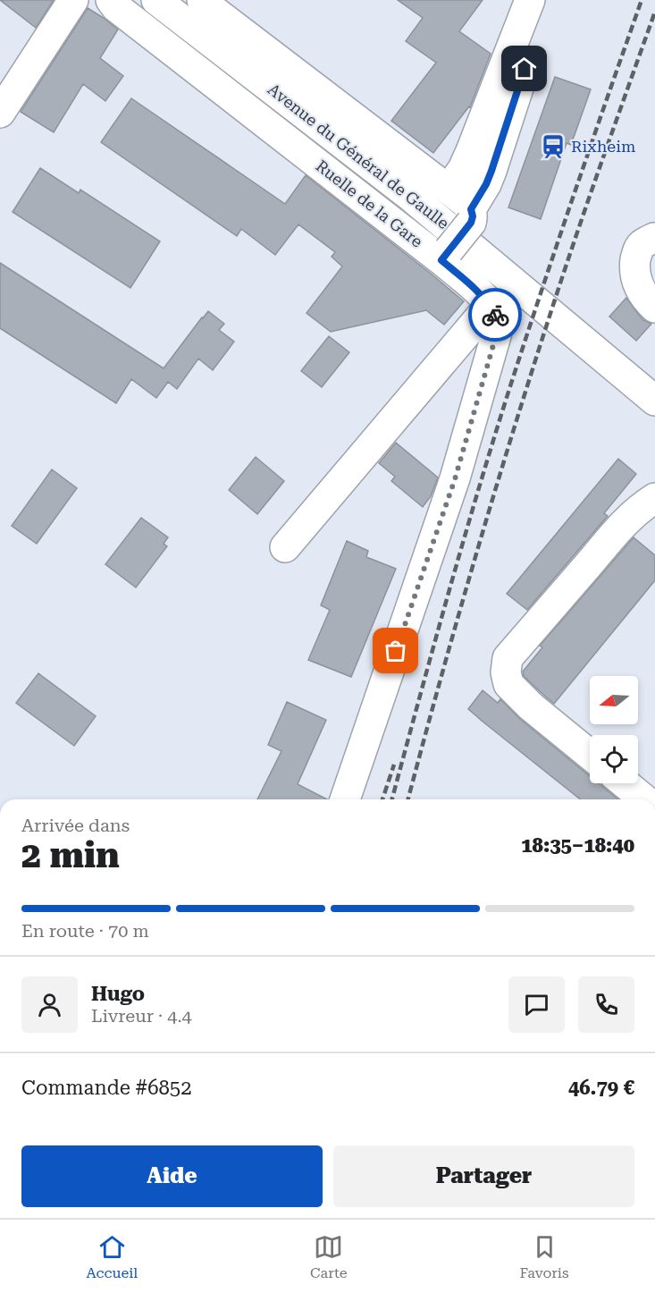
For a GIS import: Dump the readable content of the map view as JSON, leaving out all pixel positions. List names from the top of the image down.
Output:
{
  "streets": {
    "main road": ["Avenue du Général de Gaulle", "Ruelle de la Gare"]
  },
  "places": {
    "station": ["Rixheim"]
  },
  "north": "left",
  "page": {
    "heading": ["2 min", "Arrivée dans", "18:35–18:40"],
    "panel": [
      "Hugo",
      "Livreur · 4.4",
      "Commande #6852",
      "46.79 €"
    ],
    "bar": "En route · 70 m",
    "buttons": ["Aide", "Partager"],
    "tabs": ["Accueil", "Carte", "Favoris"]
  }
}
